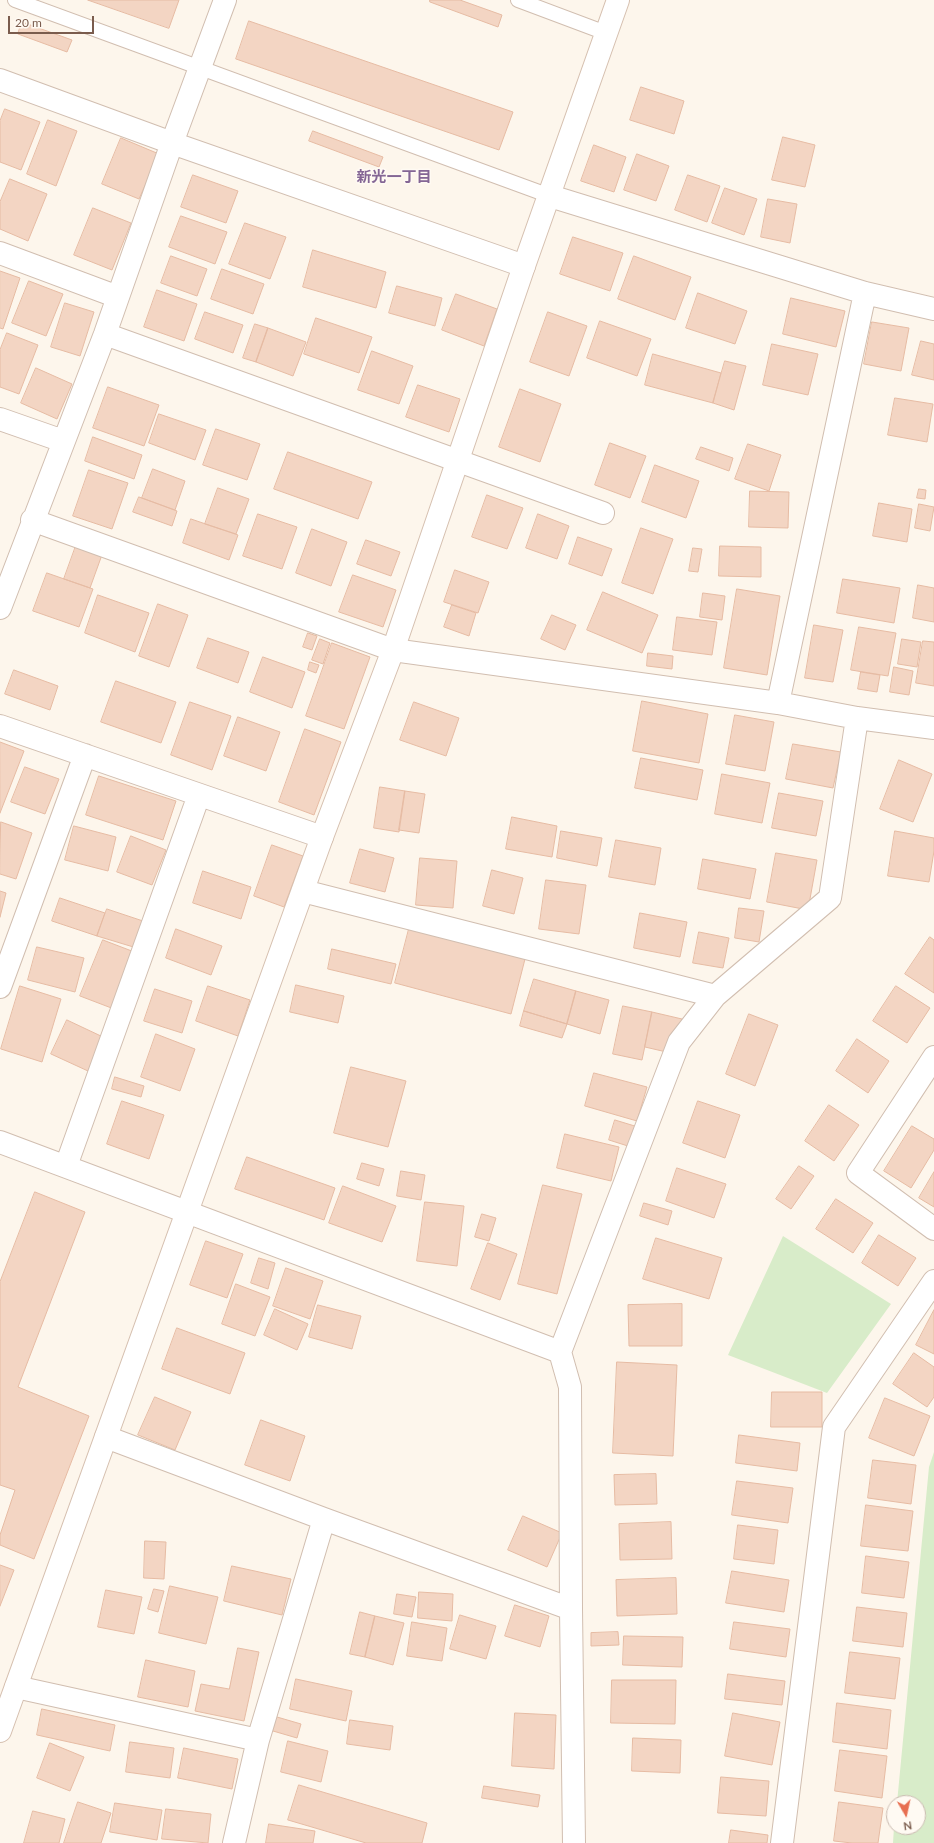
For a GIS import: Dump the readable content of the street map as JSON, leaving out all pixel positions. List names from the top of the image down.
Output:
{
  "districts": ["新光一丁目"],
  "scale_bar": "20 m",
  "north": "bottom"
}
